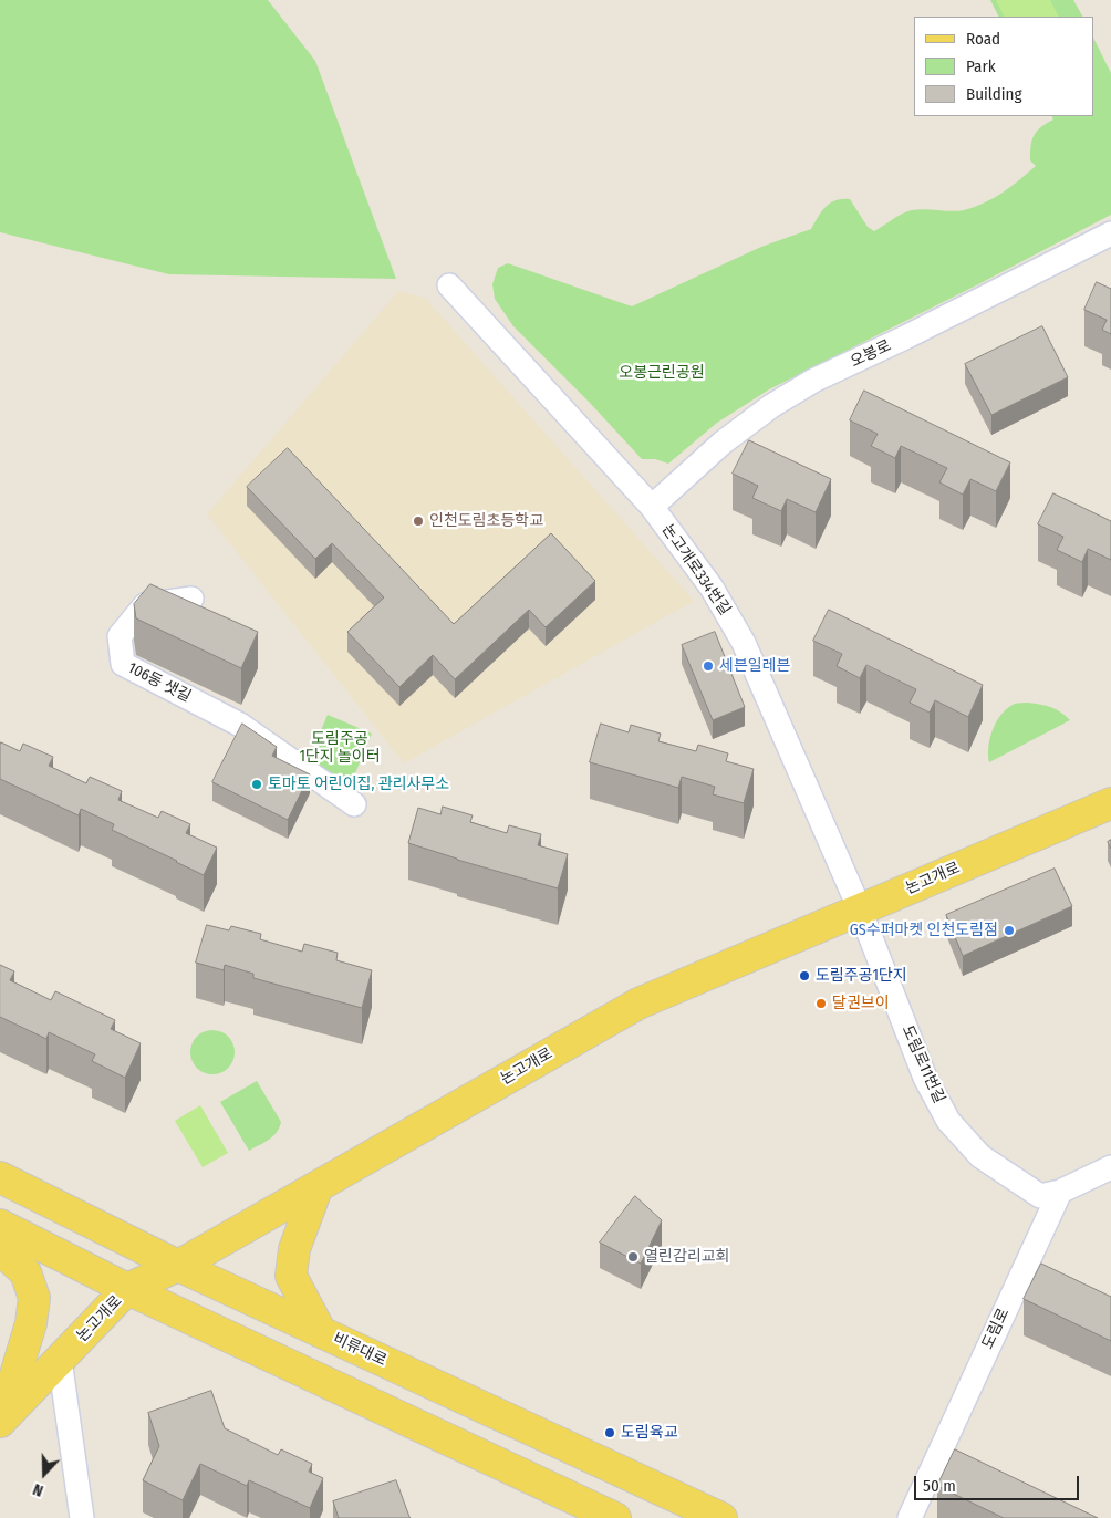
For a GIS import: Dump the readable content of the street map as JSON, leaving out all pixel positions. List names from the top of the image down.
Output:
{
  "streets": {
    "main road": ["논고개로", "비류대로"],
    "street": [
      "오봉로",
      "논고개로334번길",
      "106동 샛길",
      "도림로11번길",
      "도림로"
    ]
  },
  "crossings": [
    ["오봉로", "논고개로334번길"],
    ["논고개로334번길", "논고개로"],
    ["논고개로334번길", "도림로11번길"],
    ["논고개로", "도림로11번길"],
    ["논고개로", "비류대로"],
    ["도림로11번길", "도림로"]
  ],
  "parks": ["오봉근린공원", "도림주공 1단지 놀이터"],
  "places": [
    "인천도림초등학교",
    "세븐일레븐",
    "토마토 어린이집, 관리사무소",
    "GS수퍼마켓 인천도림점",
    "도림주공1단지",
    "달권브이",
    "열린감리교회",
    "도림육교"
  ],
  "legend": ["Road", "Park", "Building"],
  "scale_bar": "50 m",
  "north": "bottom"
}
